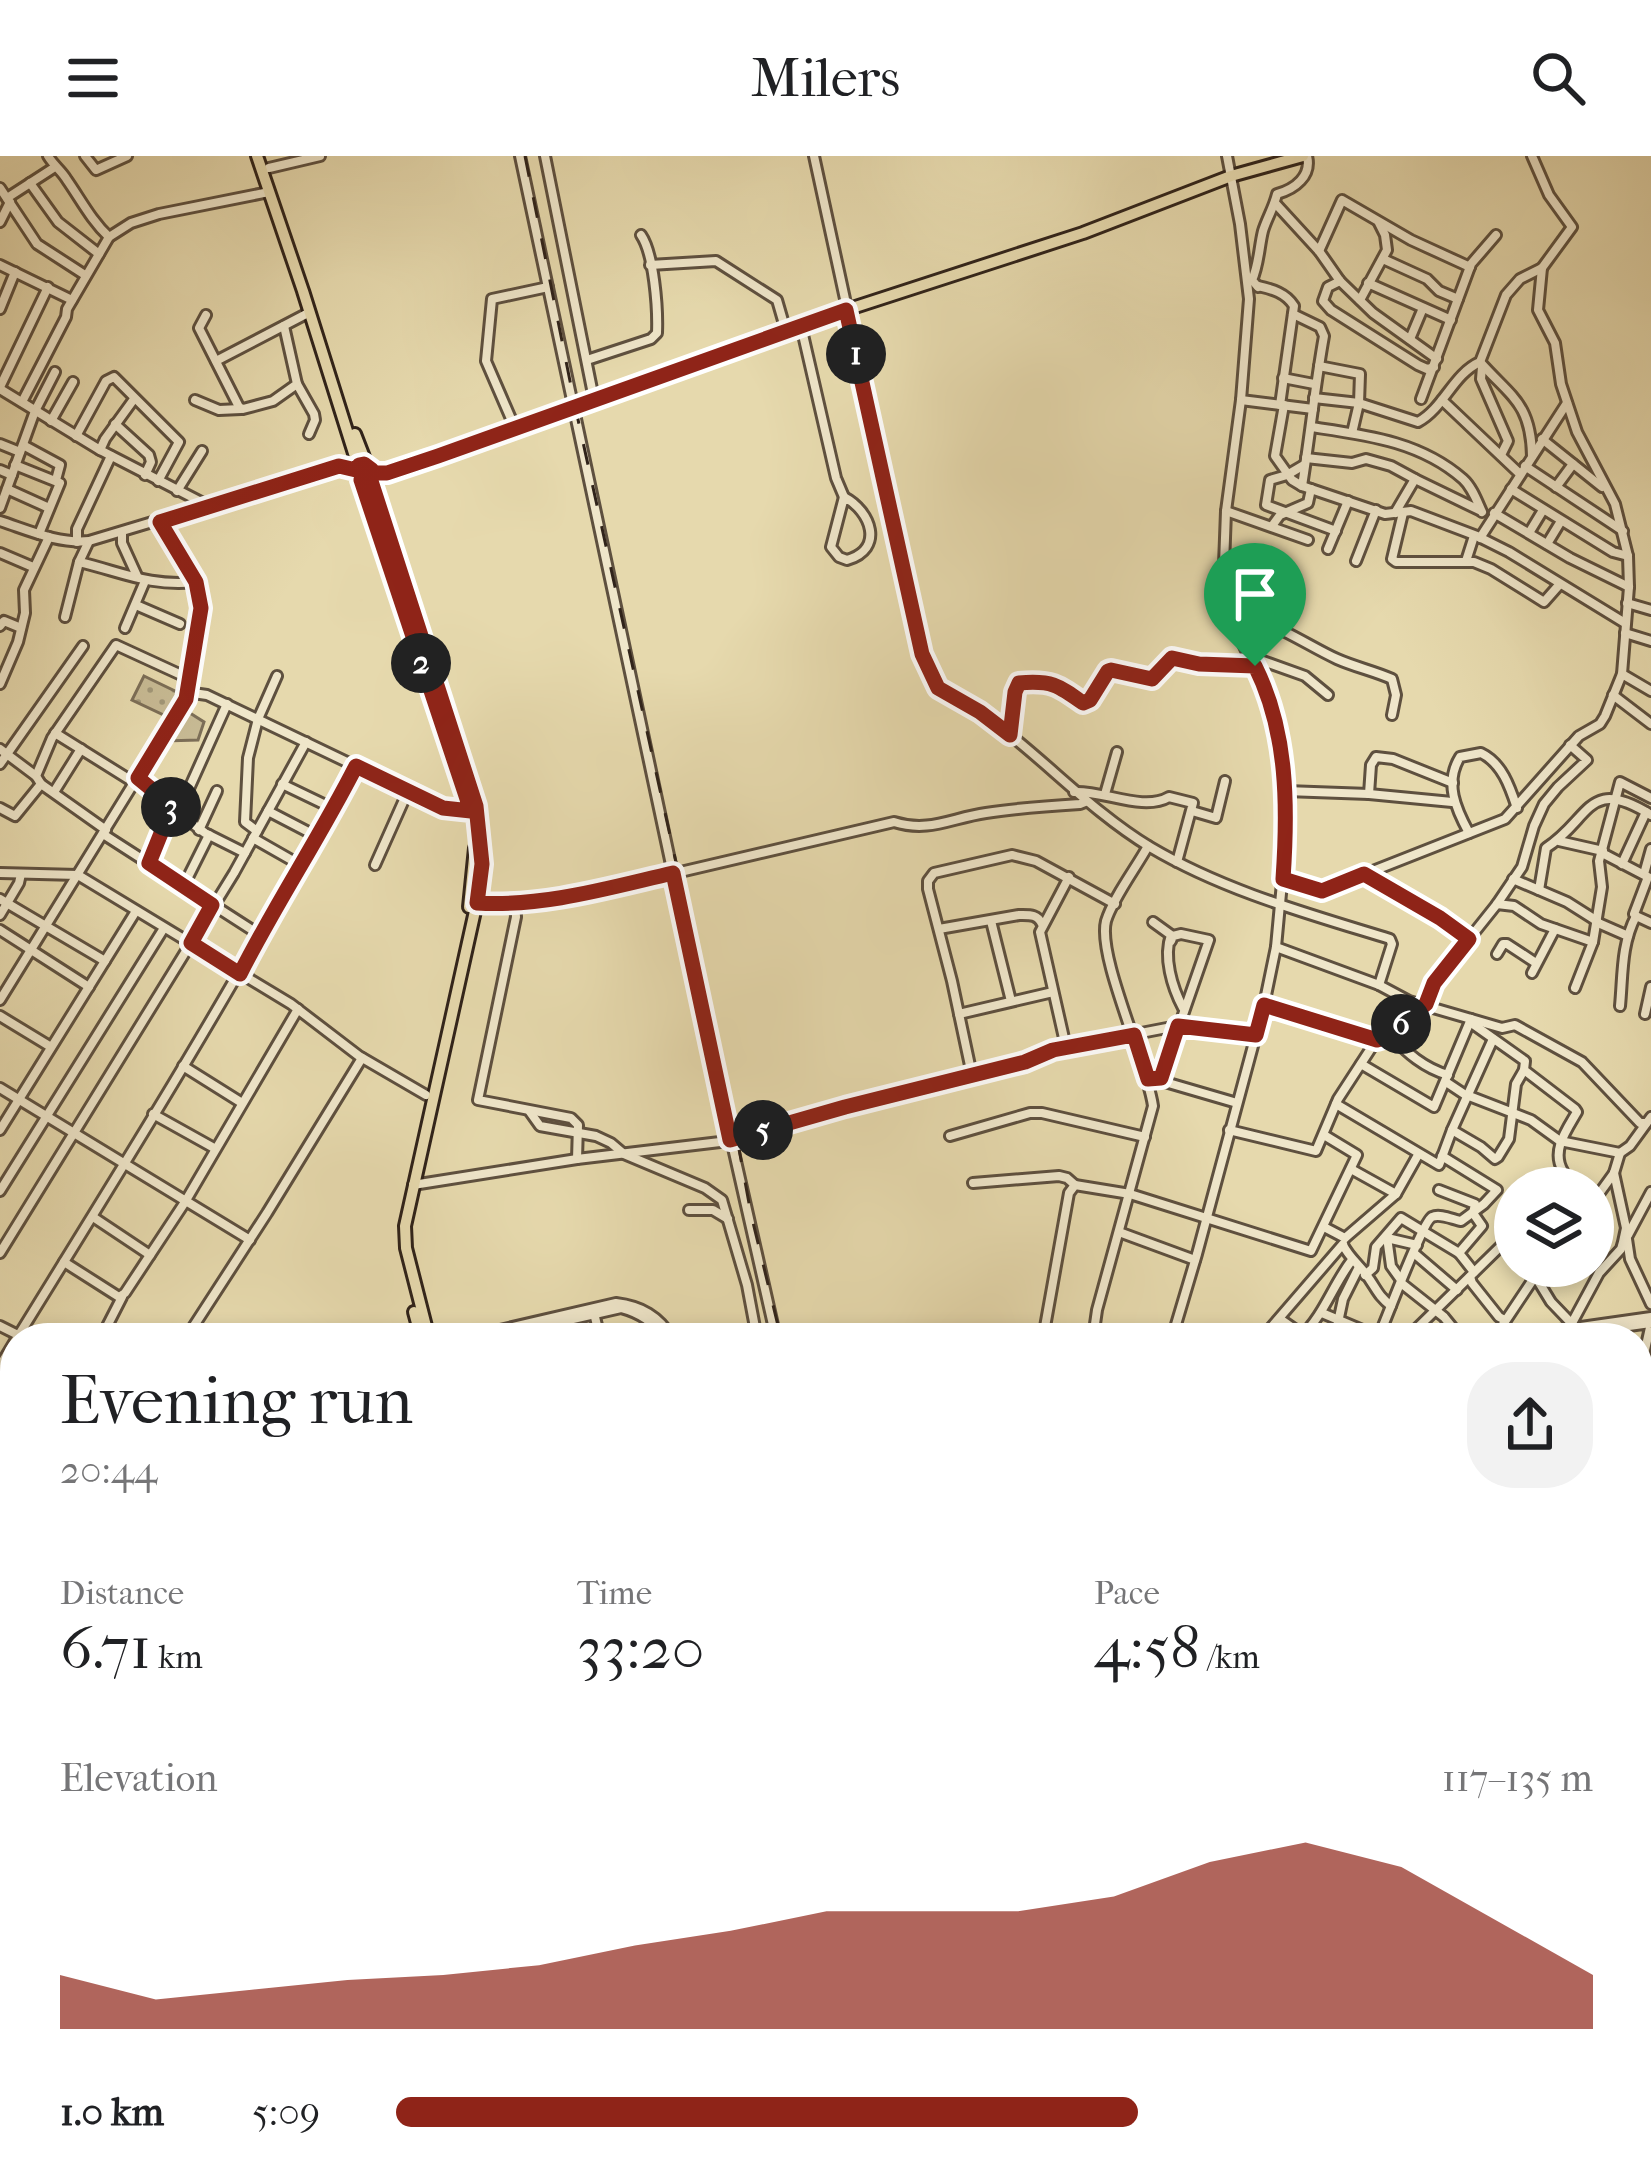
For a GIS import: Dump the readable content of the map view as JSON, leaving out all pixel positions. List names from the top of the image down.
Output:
{
  "page": {
    "header": "Milers",
    "pins": [
      "1",
      "2",
      "3",
      "6",
      "5"
    ],
    "heading": ["Evening run", "20:44"],
    "stats": [
      ["Distance", "6.71 km"],
      ["Time", "33:20"],
      ["Pace", "4:58 /km"]
    ],
    "chart": ["Elevation", "117–135 m"],
    "list": [
      {
        "name": "1.0 km",
        "note": "5:09"
      }
    ]
  }
}
